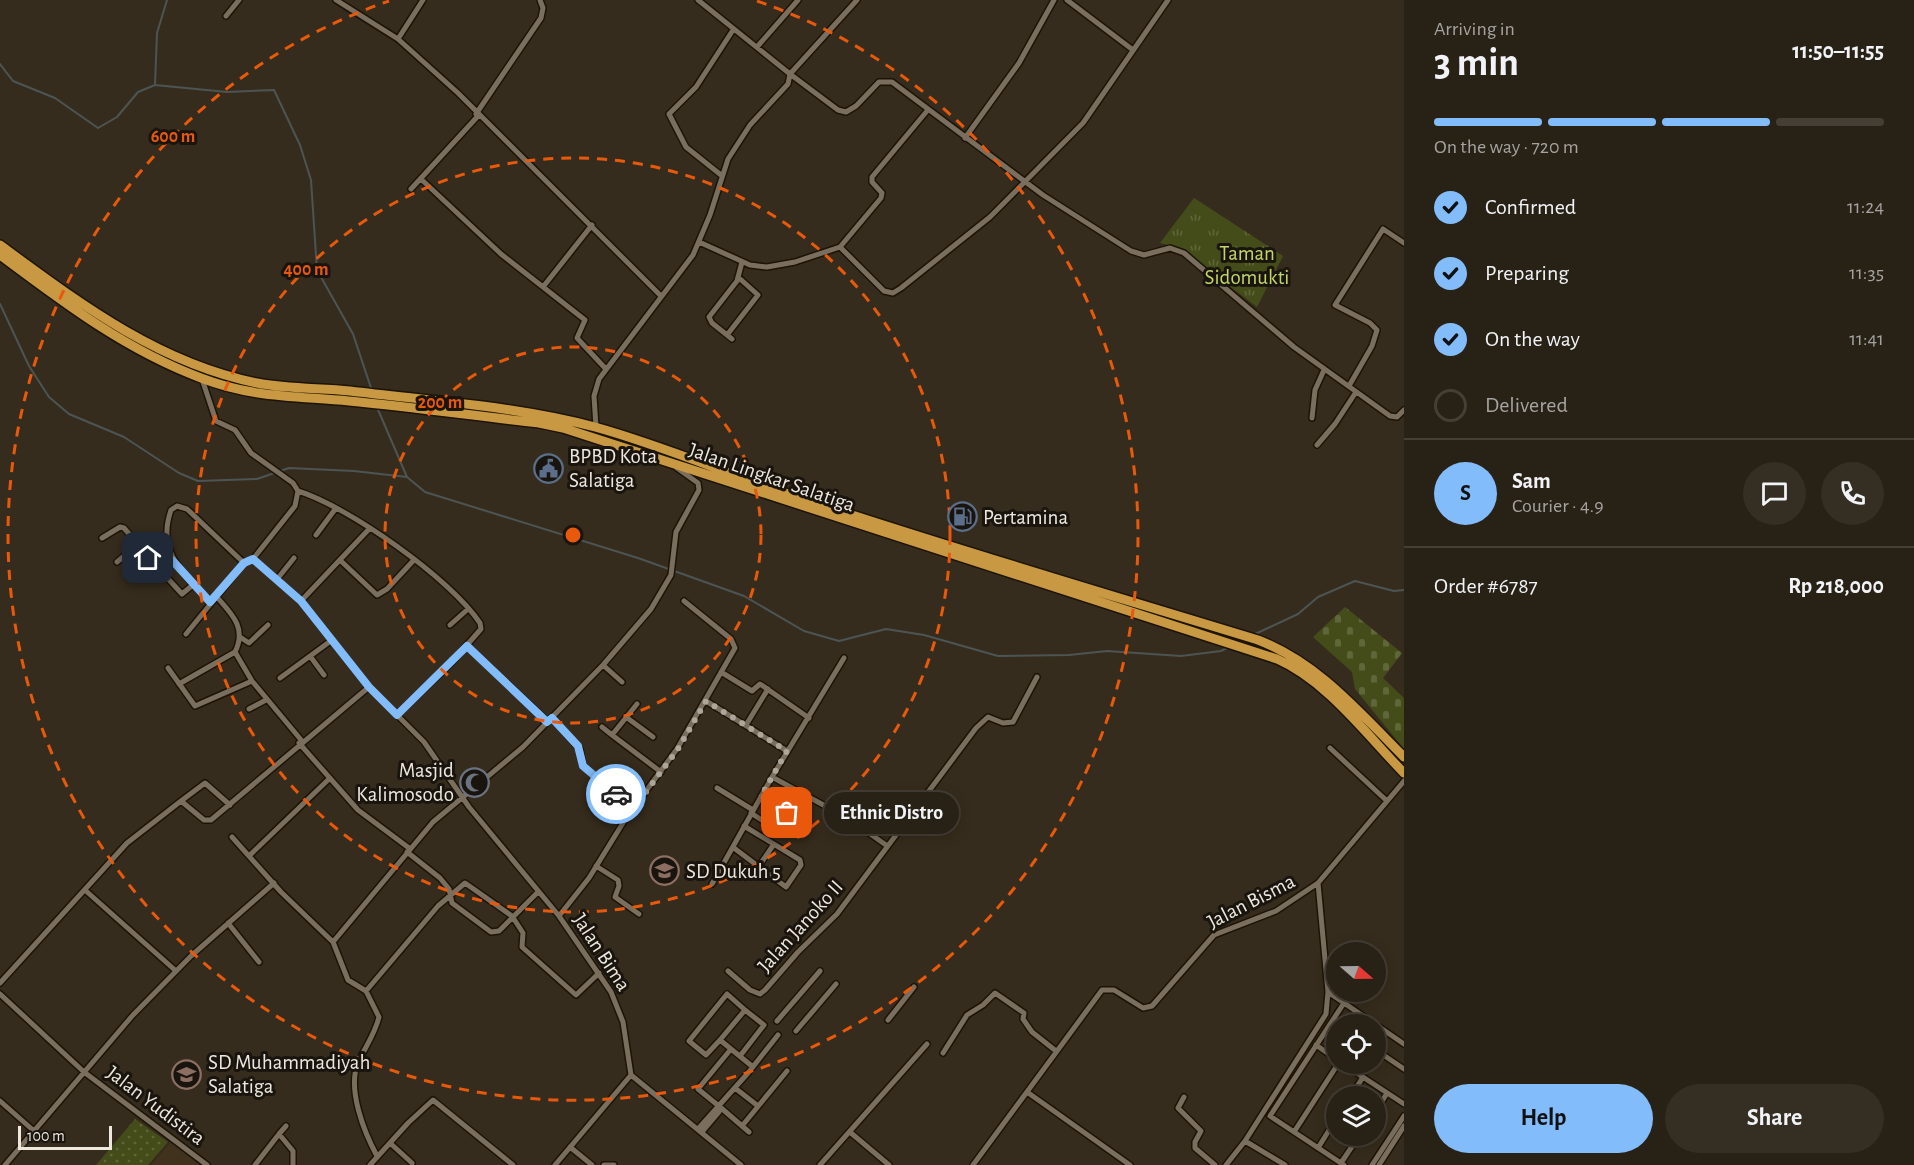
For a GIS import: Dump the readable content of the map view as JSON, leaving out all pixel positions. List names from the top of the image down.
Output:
{
  "streets": {
    "highway": ["Jalan Lingkar Salatiga"],
    "street": [
      "Jalan Bisma",
      "Jalan Janoko II",
      "Jalan Bima",
      "Jalan Yudistira"
    ]
  },
  "parks": ["Taman Sidomukti"],
  "places": {
    "public building": ["BPBD Kota Salatiga"],
    "fuel station": ["Pertamina"],
    "mosque": ["Masjid Kalimosodo"],
    "other": ["Ethnic Distro"],
    "school or university": ["SD Dukuh 5", "SD Muhammadiyah Salatiga"]
  },
  "scale_bar": "100 m",
  "north": "right",
  "page": {
    "heading": ["3 min", "Arriving in", "11:50–11:55"],
    "panel": [
      "Sam",
      "Courier · 4.9",
      "Order #6787",
      "Rp 218,000"
    ],
    "bar": "On the way · 720 m",
    "list": [
      ["Confirmed", "11:24"],
      ["Preparing", "11:35"],
      ["On the way", "11:41"],
      "Delivered"
    ],
    "round": "S",
    "bubble": "Ethnic Distro",
    "buttons": ["Help", "Share"],
    "scale": "100 m"
  },
  "rings": ["600 m", "400 m", "200 m"]
}
